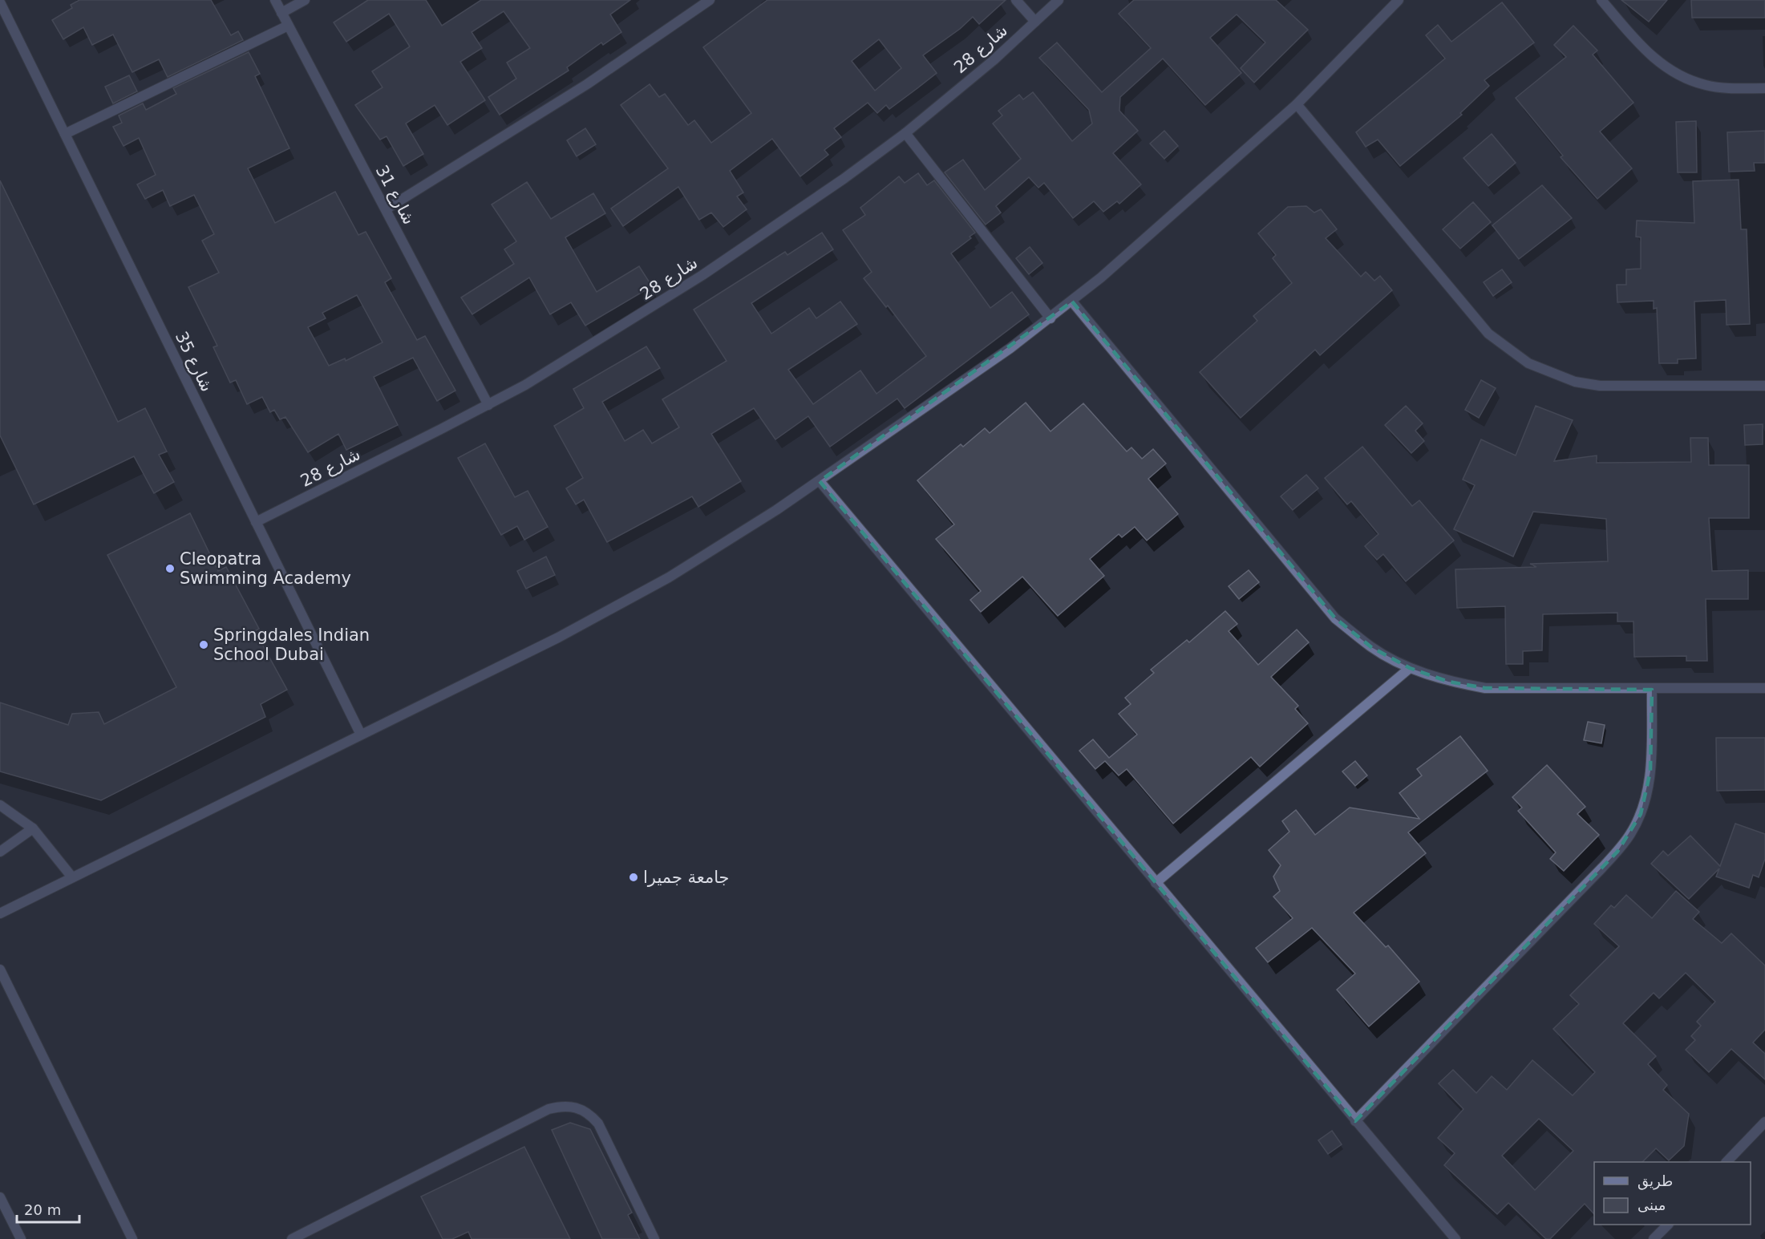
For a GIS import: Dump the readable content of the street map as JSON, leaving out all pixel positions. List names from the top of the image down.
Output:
{
  "streets": {
    "street": ["شارع 28", "شارع 31", "شارع 35"]
  },
  "crossings": [
    ["شارع 28", "شارع 31"],
    ["شارع 28", "شارع 35"]
  ],
  "places": ["Cleopatra Swimming Academy", "Springdales Indian School Dubai", "جامعة جميرا"],
  "legend": ["طريق", "مبنى"],
  "scale_bar": "20 m"
}
